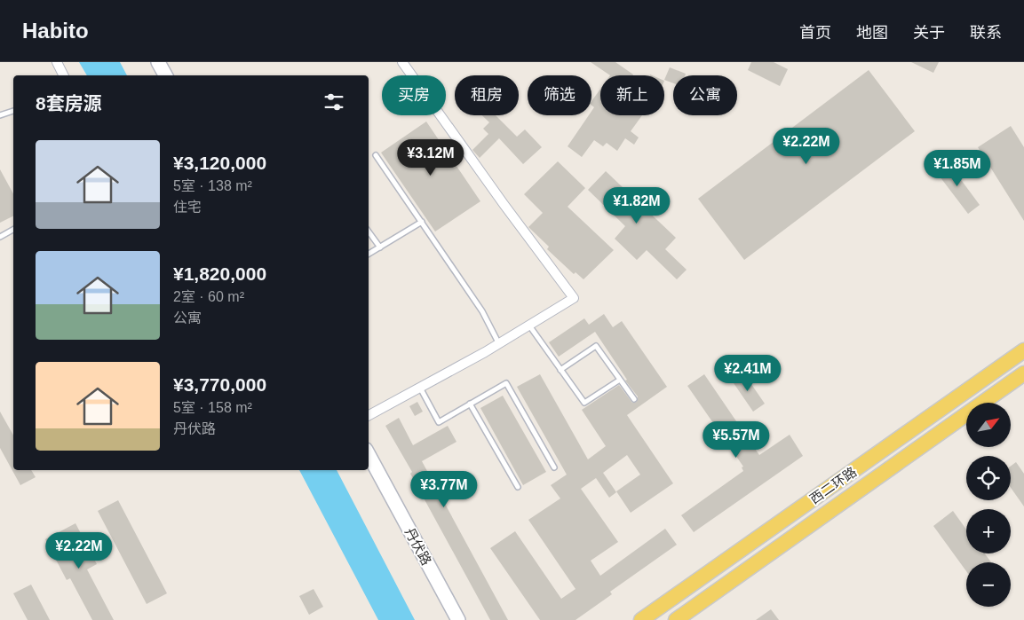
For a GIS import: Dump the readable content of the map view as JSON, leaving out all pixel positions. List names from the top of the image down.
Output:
{
  "streets": {
    "main road": ["西二环路", "丹伏路"]
  },
  "north": "top right",
  "page": {
    "header": "Habito",
    "nav": [
      "首页",
      "地图",
      "关于",
      "联系"
    ],
    "chip": [
      "买房",
      "租房",
      "筛选",
      "新上",
      "公寓"
    ],
    "heading": "8套房源",
    "price": [
      "¥2.22M",
      "¥3.12M",
      "¥1.85M",
      "¥1.82M",
      "¥2.41M",
      "¥5.57M",
      "¥3.77M",
      "¥2.22M"
    ],
    "list": [
      {
        "name": "¥3,120,000",
        "note": "5室 · 138 m² · 住宅"
      },
      {
        "name": "¥1,820,000",
        "note": "2室 · 60 m² · 公寓"
      },
      {
        "name": "¥3,770,000",
        "note": "5室 · 158 m² · 丹伏路"
      }
    ],
    "map_buttons": ["+", "−"]
  }
}
